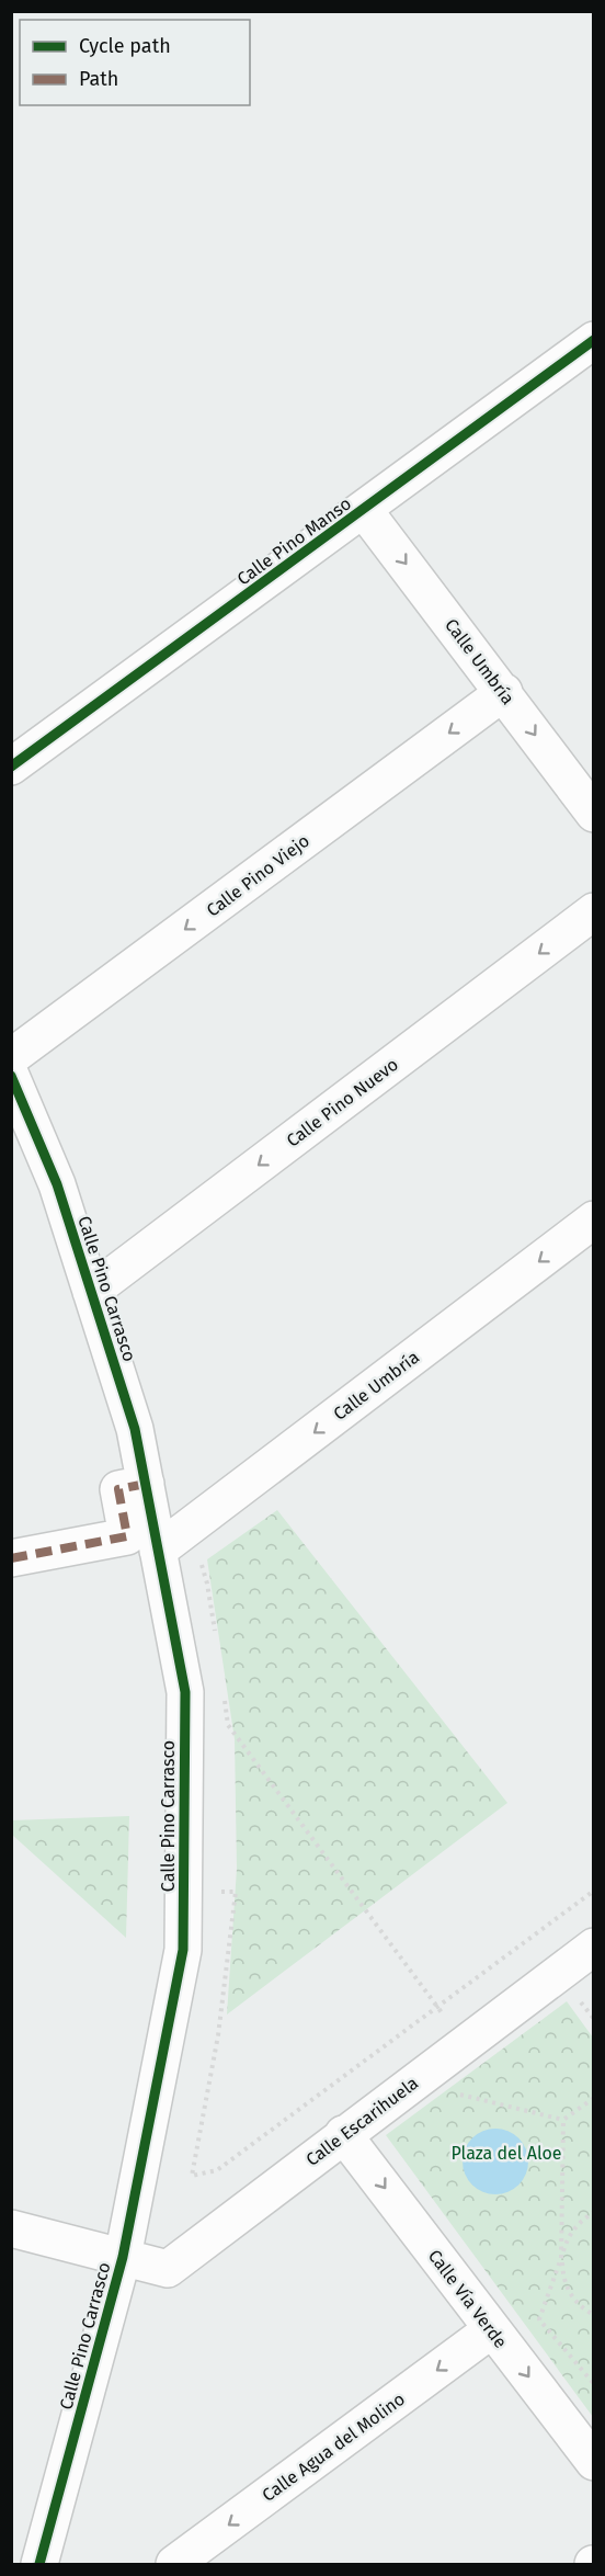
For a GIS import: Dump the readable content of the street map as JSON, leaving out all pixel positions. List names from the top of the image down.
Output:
{
  "streets": {
    "street": [
      "Calle Pino Manso",
      "Calle Umbría",
      "Calle Pino Viejo",
      "Calle Pino Nuevo",
      "Calle Pino Carrasco",
      "Calle Escarihuela",
      "Calle Vía Verde",
      "Calle Agua del Molino"
    ]
  },
  "crossings": [
    ["Calle Pino Manso", "Calle Umbría"],
    ["Calle Umbría", "Calle Pino Viejo"],
    ["Calle Umbría", "Calle Pino Carrasco"],
    ["Calle Pino Nuevo", "Calle Pino Carrasco"],
    ["Calle Pino Carrasco", "Calle Escarihuela"],
    ["Calle Escarihuela", "Calle Vía Verde"],
    ["Calle Vía Verde", "Calle Agua del Molino"]
  ],
  "one_way": [
    "Calle Pino Viejo",
    "Calle Pino Nuevo",
    "Calle Vía Verde",
    "Calle Agua del Molino"
  ],
  "parks": ["Plaza del Aloe"],
  "legend": ["Cycle path", "Path"]
}
